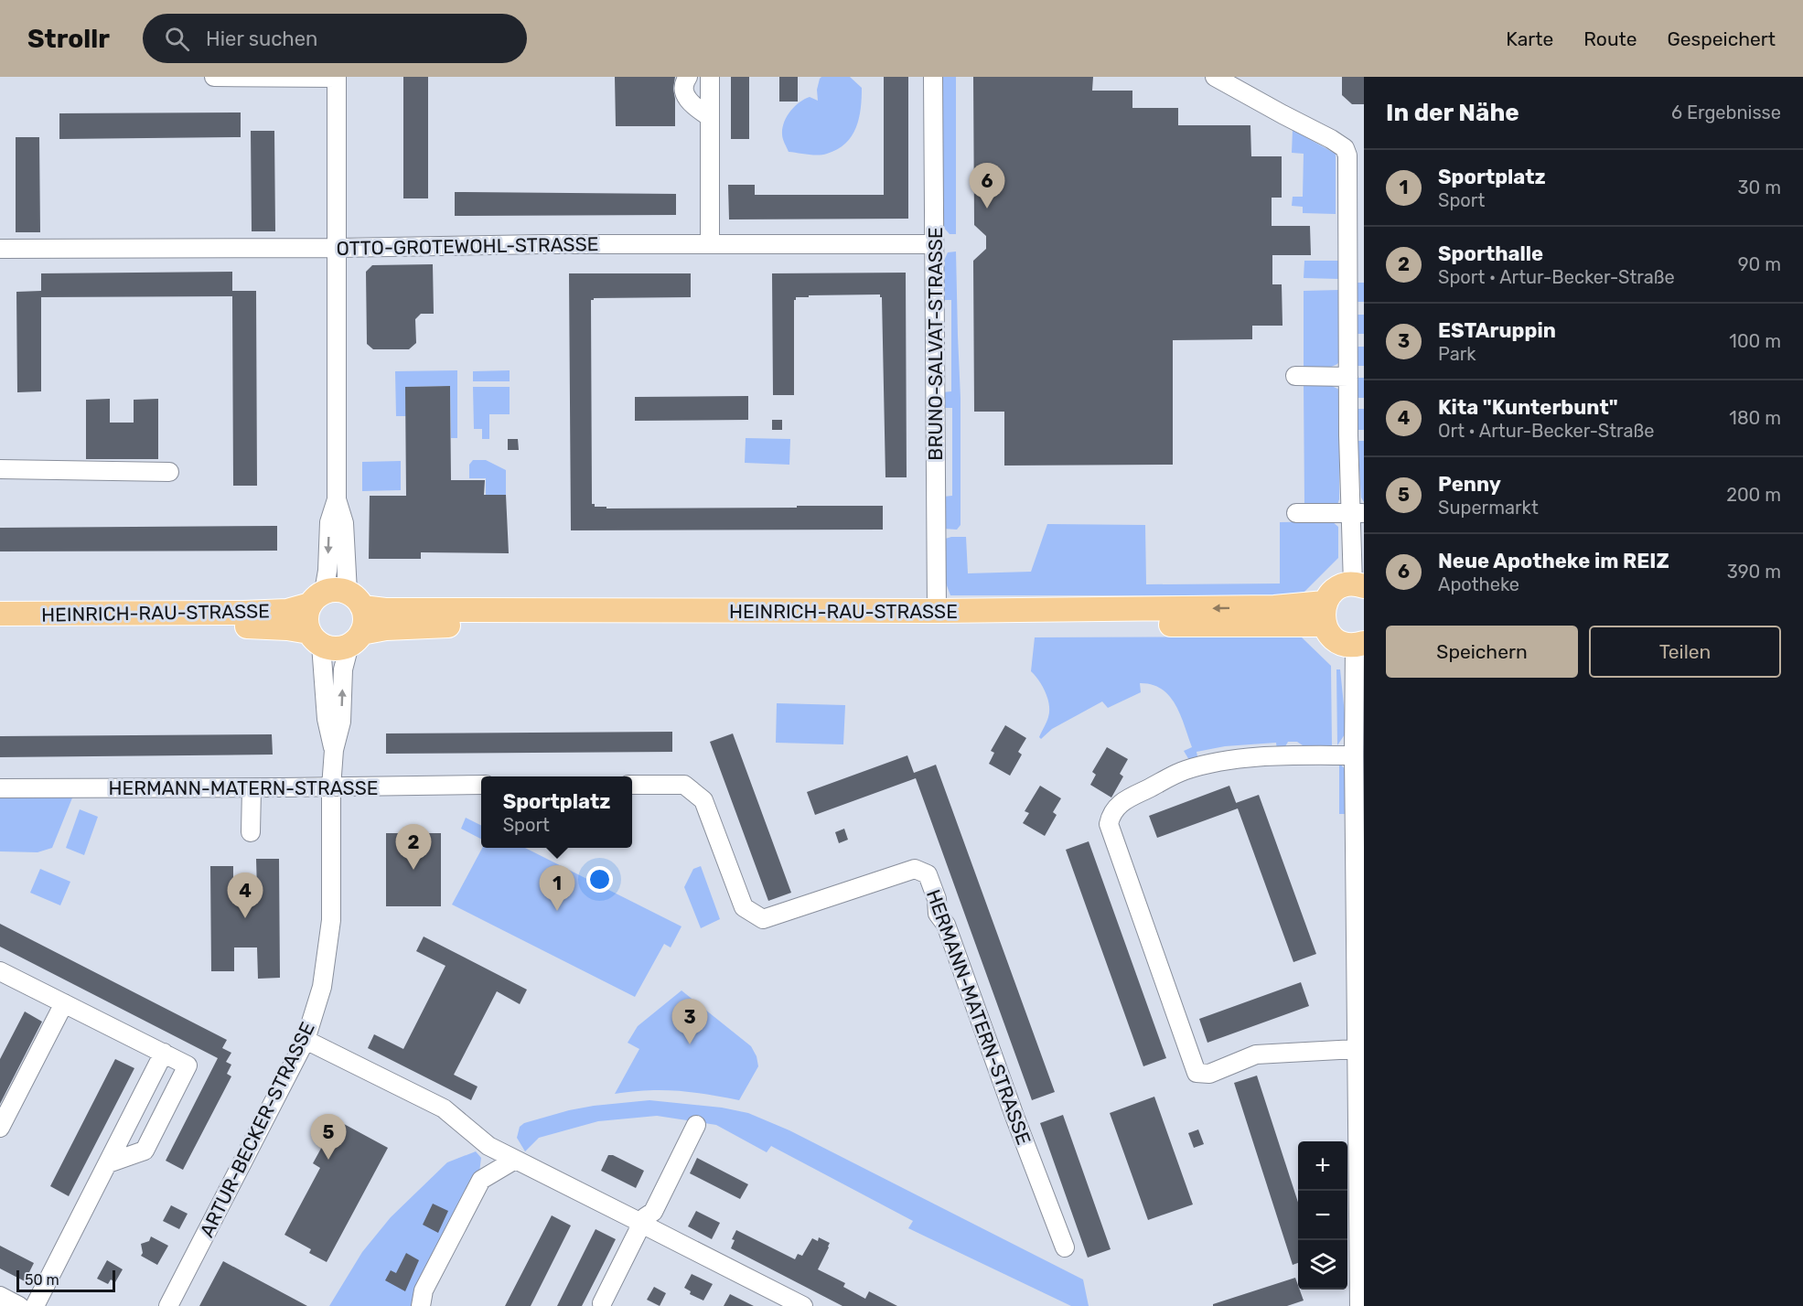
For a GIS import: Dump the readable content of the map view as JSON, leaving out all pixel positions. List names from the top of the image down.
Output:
{
  "streets": {
    "main road": ["HEINRICH-RAU-STRASSE"],
    "street": [
      "OTTO-GROTEWOHL-STRASSE",
      "BRUNO-SALVAT-STRASSE",
      "HERMANN-MATERN-STRASSE",
      "ARTUR-BECKER-STRASSE"
    ]
  },
  "crossings": [
    ["OTTO-GROTEWOHL-STRASSE", "BRUNO-SALVAT-STRASSE"],
    ["BRUNO-SALVAT-STRASSE", "HEINRICH-RAU-STRASSE"],
    ["HEINRICH-RAU-STRASSE", "ARTUR-BECKER-STRASSE"],
    ["HERMANN-MATERN-STRASSE", "ARTUR-BECKER-STRASSE"]
  ],
  "scale_bar": "50 m",
  "page": {
    "header": "Strollr",
    "search": "Hier suchen",
    "nav": ["Karte", "Route", "Gespeichert"],
    "heading": ["In der Nähe", "6 Ergebnisse"],
    "list": [
      {
        "mark": "1",
        "name": "Sportplatz",
        "note": "Sport",
        "value": "30 m"
      },
      {
        "mark": "2",
        "name": "Sporthalle",
        "note": "Sport · Artur-Becker-Straße",
        "value": "90 m"
      },
      {
        "mark": "3",
        "name": "ESTAruppin",
        "note": "Park",
        "value": "100 m"
      },
      {
        "mark": "4",
        "name": "Kita \"Kunterbunt\"",
        "note": "Ort · Artur-Becker-Straße",
        "value": "180 m"
      },
      {
        "mark": "5",
        "name": "Penny",
        "note": "Supermarkt",
        "value": "200 m"
      },
      {
        "mark": "6",
        "name": "Neue Apotheke im REIZ",
        "note": "Apotheke",
        "value": "390 m"
      }
    ],
    "pins": [
      "6",
      "2",
      "1",
      "4",
      "3",
      "5"
    ],
    "buttons": ["Speichern", "Teilen"],
    "popup": ["Sportplatz", "Sport"],
    "map_buttons": ["+", "−"],
    "scale": "50 m"
  }
}
